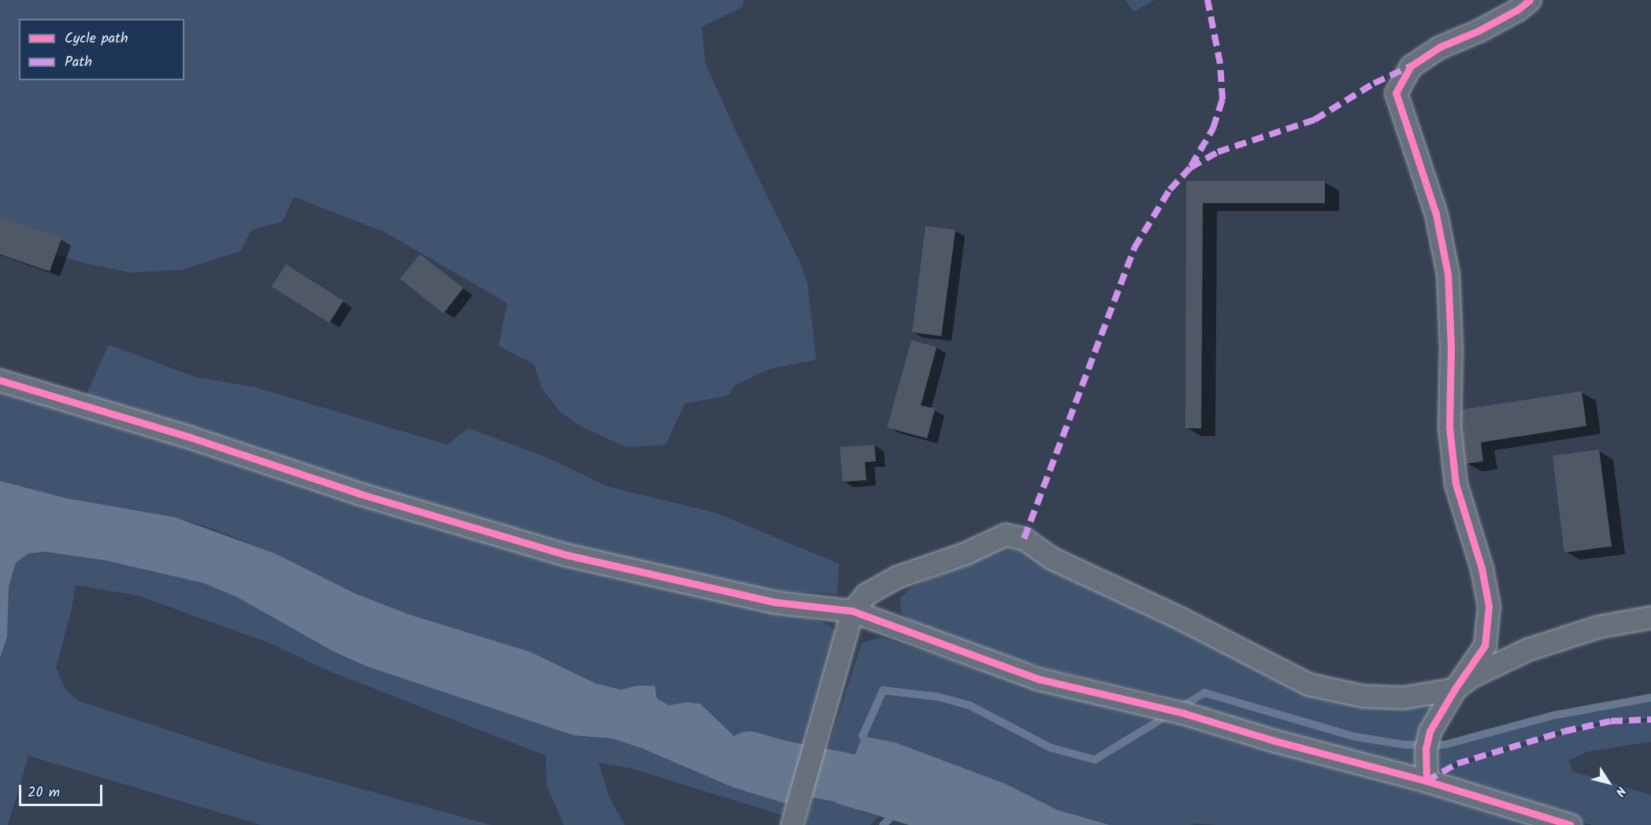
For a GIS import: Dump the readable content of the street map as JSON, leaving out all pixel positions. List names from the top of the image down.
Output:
{
  "legend": ["Cycle path", "Path"],
  "scale_bar": "20 m",
  "north": "bottom right"
}
